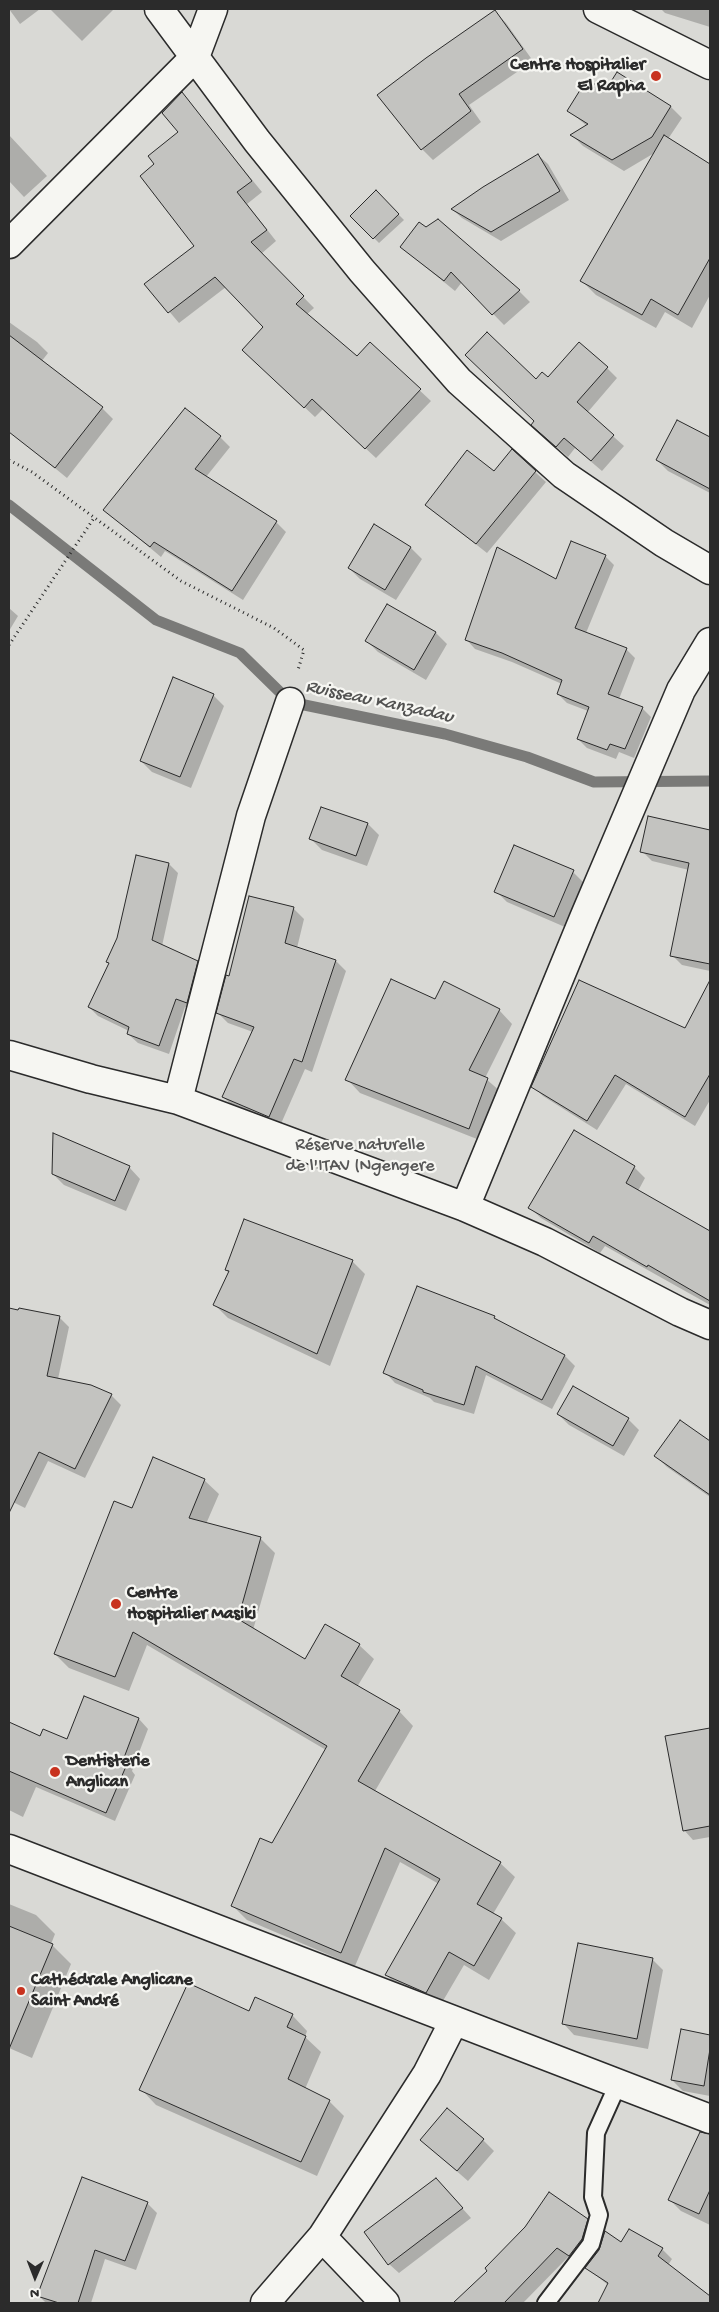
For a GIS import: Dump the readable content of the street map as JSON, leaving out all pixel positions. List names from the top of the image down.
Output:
{
  "water": ["Ruisseau Kanzadau"],
  "parks": ["Réserve naturelle de l'ITAV (Ngengere"],
  "places": [
    "Centre Hospitalier El Rapha",
    "Centre Hospitalier Masiki",
    "Dentisterie Anglican",
    "Cathédrale Anglicane Saint André"
  ],
  "north": "bottom"
}
